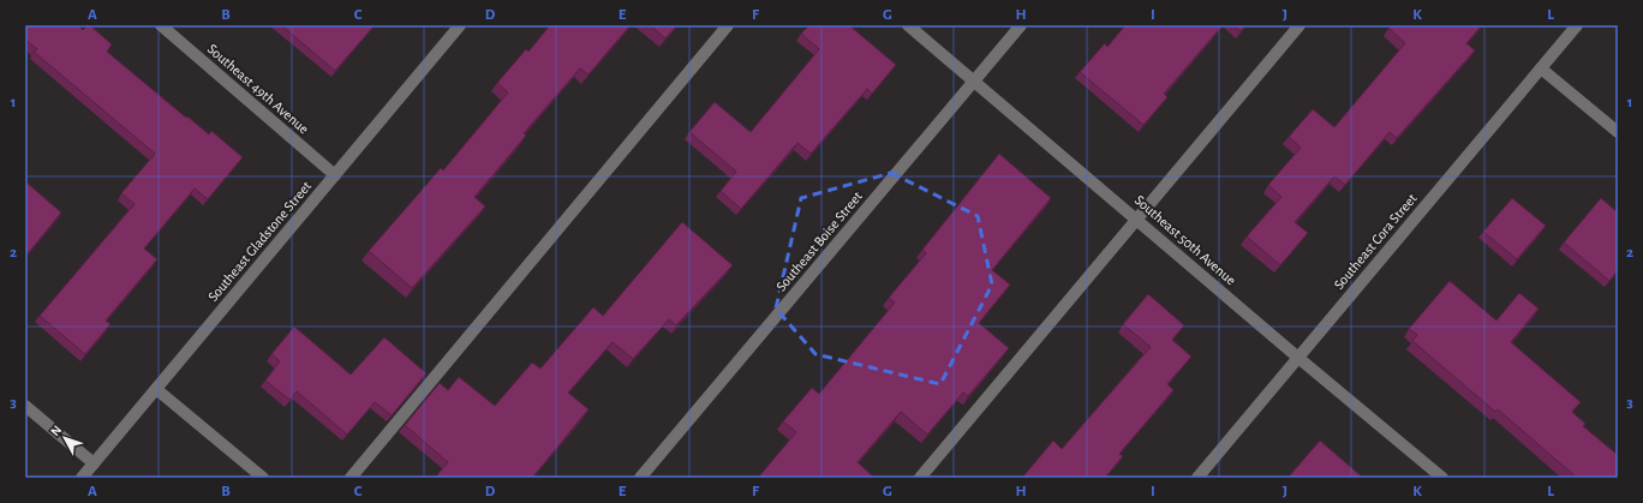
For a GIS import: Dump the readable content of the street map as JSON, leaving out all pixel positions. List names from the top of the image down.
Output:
{
  "streets": {
    "street": [
      "Southeast 49th Avenue",
      "Southeast 50th Avenue",
      "Southeast Gladstone Street",
      "Southeast Boise Street",
      "Southeast Cora Street"
    ]
  },
  "crossings": [
    ["Southeast 49th Avenue", "Southeast Gladstone Street"],
    ["Southeast 50th Avenue", "Southeast Boise Street"],
    ["Southeast 50th Avenue", "Southeast Cora Street"]
  ],
  "north": "top left",
  "grid": {
    "columns": [
      "A",
      "B",
      "C",
      "D",
      "E",
      "F",
      "G",
      "H",
      "I",
      "J",
      "K",
      "L"
    ],
    "rows": ["1", "2", "3"]
  }
}
